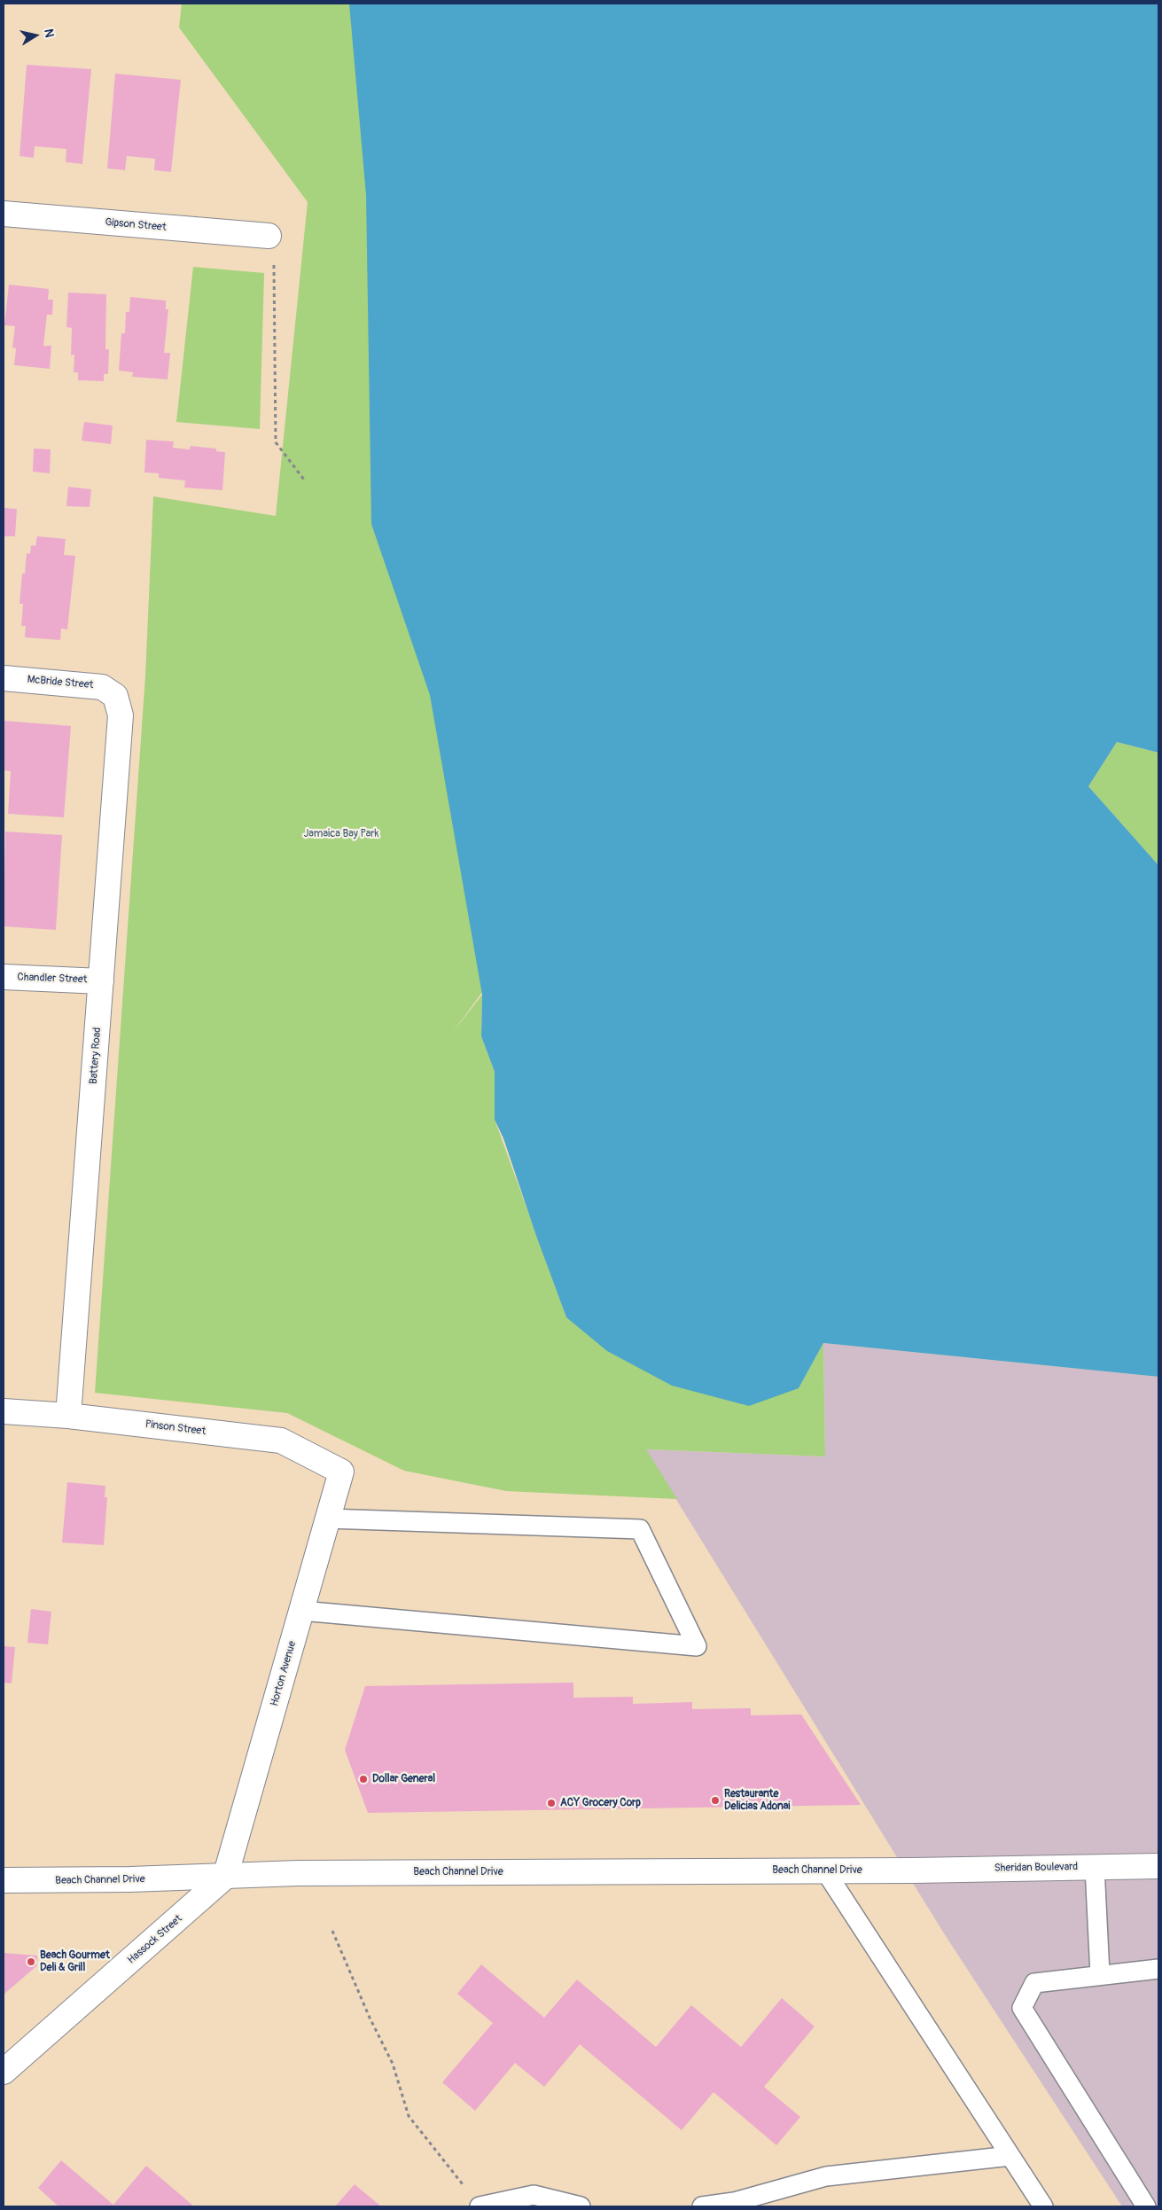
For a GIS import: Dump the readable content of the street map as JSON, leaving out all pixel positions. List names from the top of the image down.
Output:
{
  "streets": {
    "street": [
      "Gipson Street",
      "McBride Street",
      "Chandler Street",
      "Battery Road",
      "Pinson Street",
      "Horton Avenue",
      "Sheridan Boulevard",
      "Beach Channel Drive",
      "Hassock Street"
    ]
  },
  "crossings": [
    ["McBride Street", "Battery Road"],
    ["Chandler Street", "Battery Road"],
    ["Battery Road", "Pinson Street"],
    ["Pinson Street", "Horton Avenue"],
    ["Horton Avenue", "Beach Channel Drive"],
    ["Horton Avenue", "Hassock Street"],
    ["Sheridan Boulevard", "Beach Channel Drive"],
    ["Beach Channel Drive", "Hassock Street"]
  ],
  "parks": ["Jamaica Bay Park"],
  "places": [
    "Dollar General",
    "Restaurante Delicias Adonai",
    "ACY Grocery Corp",
    "Beach Gourmet Deli & Grill"
  ],
  "north": "right"
}
